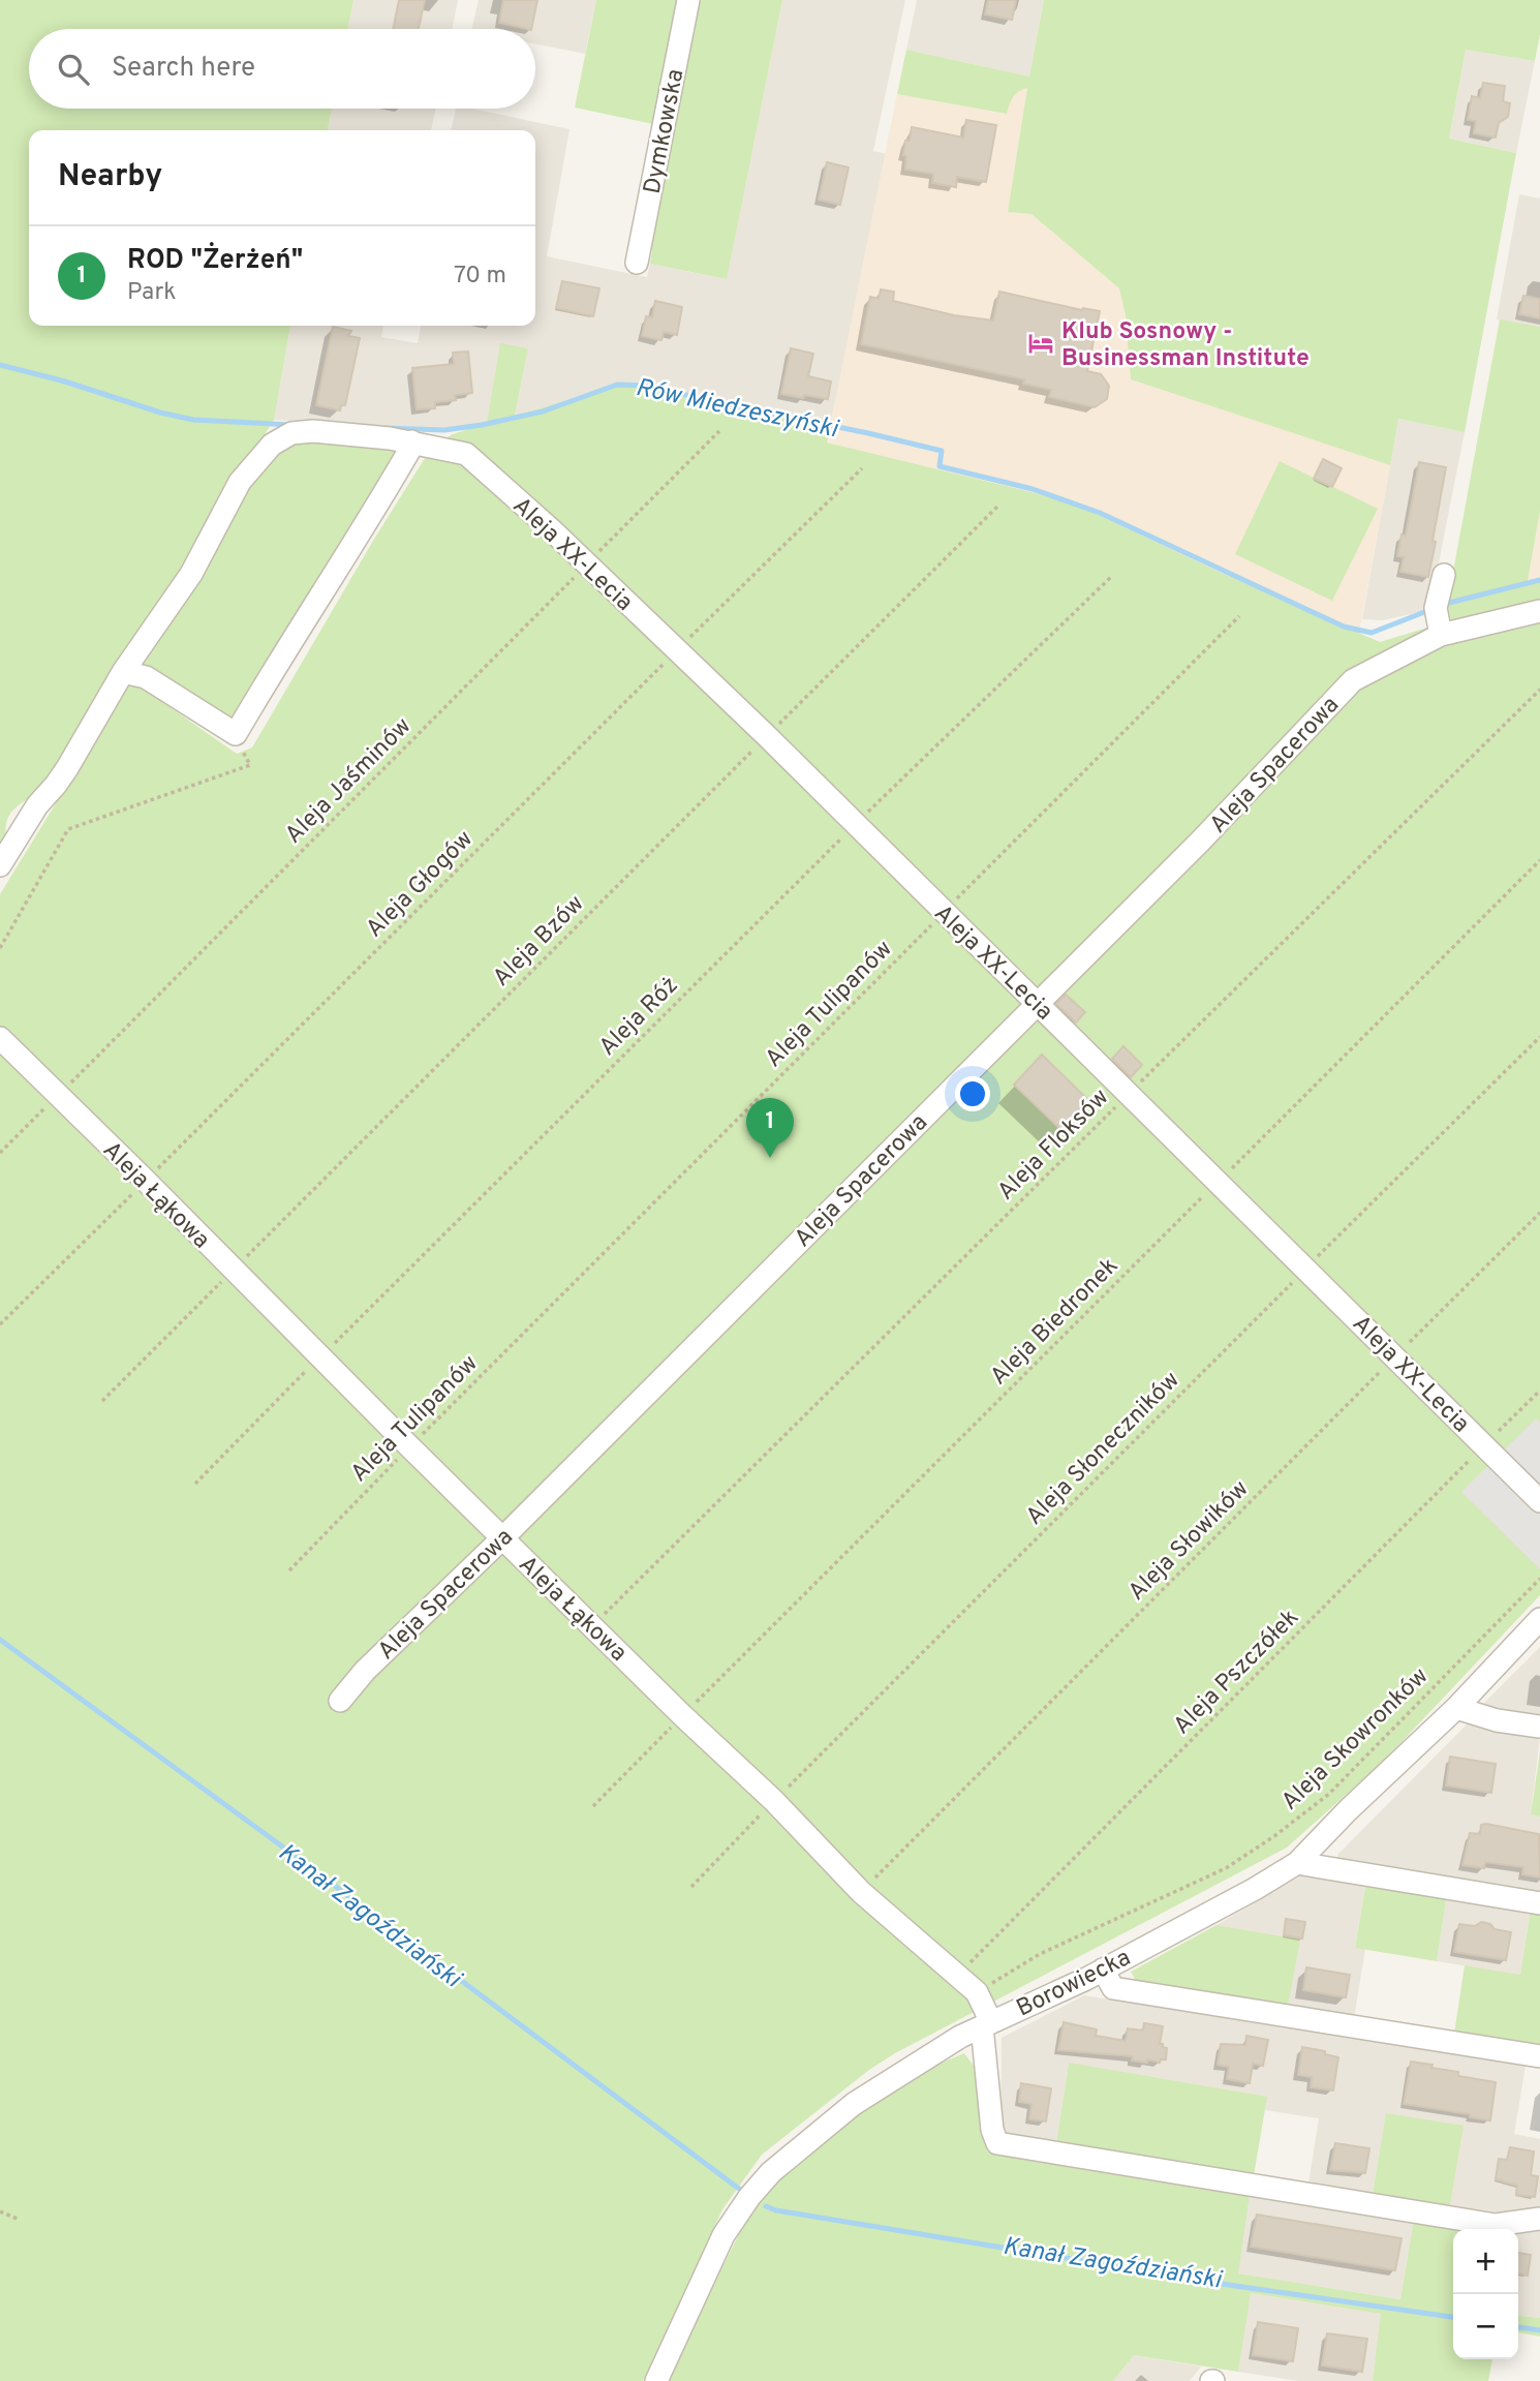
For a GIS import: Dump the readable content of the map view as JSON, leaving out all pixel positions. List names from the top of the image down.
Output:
{
  "streets": {
    "street": [
      "Dymkowska",
      "Aleja XX-Lecia",
      "Aleja Spacerowa",
      "Aleja Łąkowa",
      "Borowiecka"
    ],
    "path": [
      "Aleja Jaśminów",
      "Aleja Głogów",
      "Aleja Bzów",
      "Aleja Tulipanów",
      "Aleja Róż",
      "Aleja Floksów",
      "Aleja Biedronek",
      "Aleja Słoneczników",
      "Aleja Słowików",
      "Aleja Pszczółek",
      "Aleja Skowronków"
    ]
  },
  "crossings": [
    ["Aleja XX-Lecia", "Aleja Spacerowa"],
    ["Aleja XX-Lecia", "Aleja Jaśminów"],
    ["Aleja XX-Lecia", "Aleja Głogów"],
    ["Aleja XX-Lecia", "Aleja Bzów"],
    ["Aleja XX-Lecia", "Aleja Tulipanów"],
    ["Aleja XX-Lecia", "Aleja Róż"],
    ["Aleja XX-Lecia", "Aleja Floksów"],
    ["Aleja XX-Lecia", "Aleja Biedronek"],
    ["Aleja XX-Lecia", "Aleja Słoneczników"],
    ["Aleja XX-Lecia", "Aleja Słowików"],
    ["Aleja XX-Lecia", "Aleja Pszczółek"],
    ["Aleja Spacerowa", "Aleja Łąkowa"],
    ["Aleja Jaśminów", "Aleja Łąkowa"],
    ["Aleja Głogów", "Aleja Łąkowa"],
    ["Aleja Bzów", "Aleja Łąkowa"],
    ["Aleja Tulipanów", "Aleja Łąkowa"],
    ["Aleja Róż", "Aleja Łąkowa"],
    ["Aleja Floksów", "Aleja Łąkowa"],
    ["Aleja Łąkowa", "Aleja Biedronek"],
    ["Aleja Łąkowa", "Aleja Słoneczników"],
    ["Aleja Łąkowa", "Aleja Słowików"],
    ["Aleja Łąkowa", "Aleja Pszczółek"],
    ["Aleja Łąkowa", "Aleja Skowronków"],
    ["Aleja Łąkowa", "Borowiecka"]
  ],
  "water": ["Rów Miedzeszyński", "Kanał Zagoździański"],
  "places": {
    "hotel": ["Klub Sosnowy - Businessman Institute"]
  },
  "page": {
    "search": "Search here",
    "heading": "Nearby",
    "list": [
      {
        "mark": "1",
        "name": "ROD \"Żerżeń\"",
        "note": "Park",
        "value": "70 m"
      }
    ],
    "pins": "1",
    "map_buttons": ["+", "−"]
  }
}
